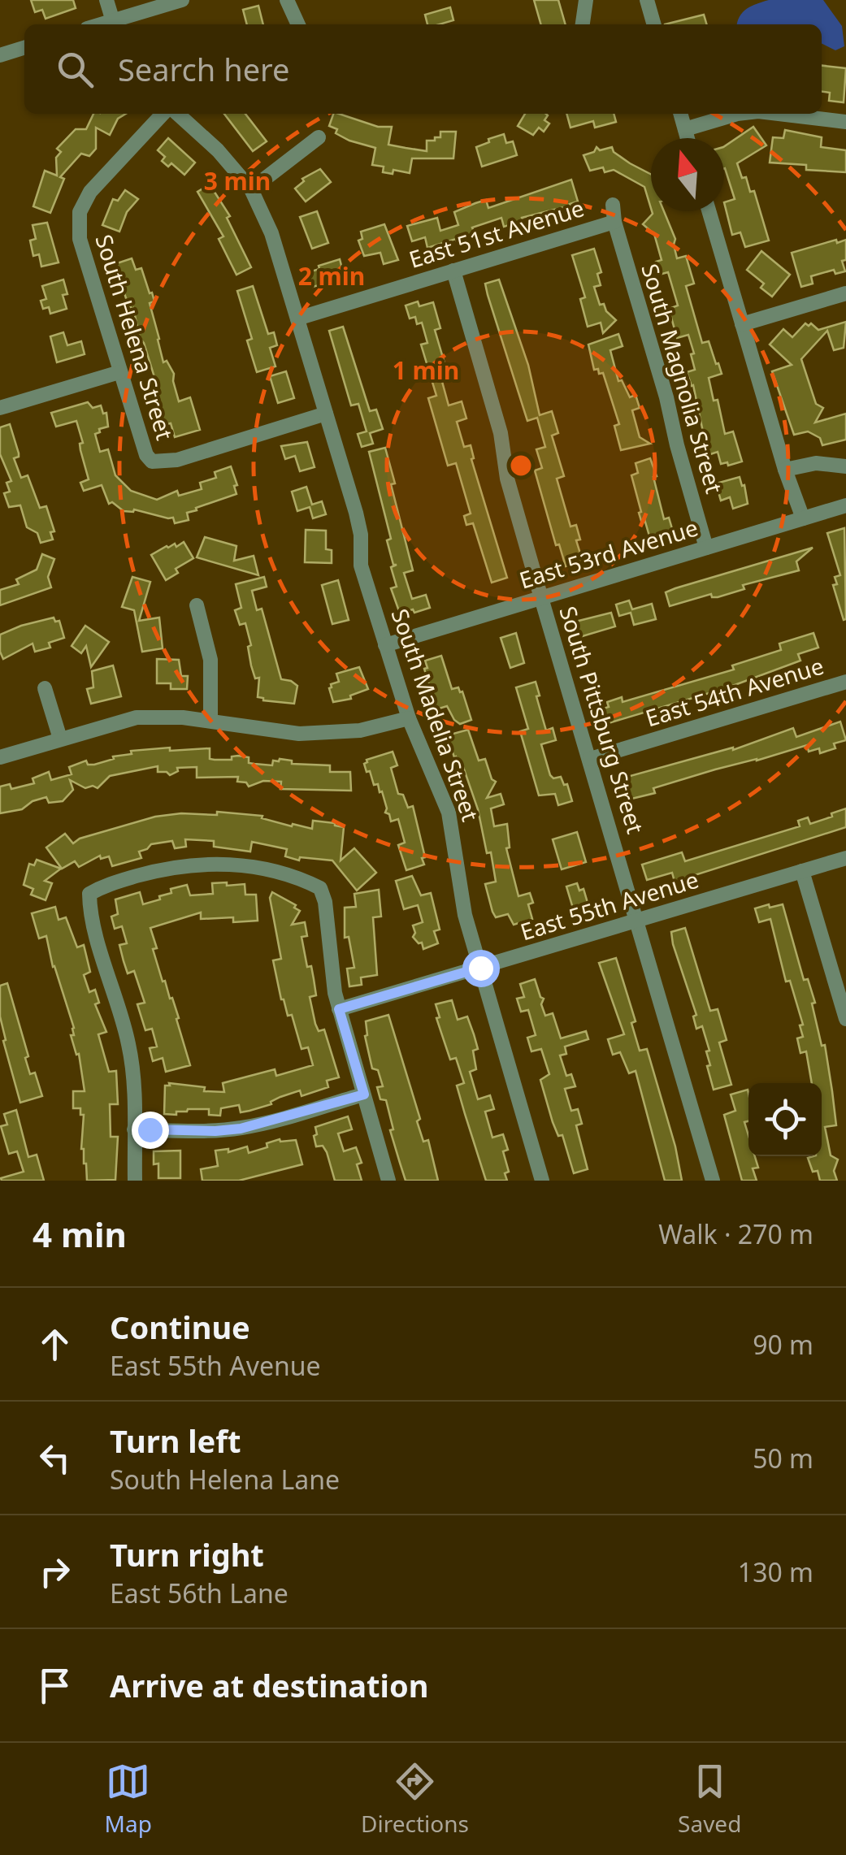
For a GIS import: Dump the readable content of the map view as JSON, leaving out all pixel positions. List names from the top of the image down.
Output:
{
  "streets": {
    "street": [
      "East 51st Avenue",
      "South Helena Street",
      "South Magnolia Street",
      "East 53rd Avenue",
      "East 54th Avenue",
      "South Madelia Street",
      "South Pittsburg Street",
      "East 55th Avenue"
    ]
  },
  "crossings": [
    ["East 51st Avenue", "South Magnolia Street"],
    ["East 51st Avenue", "South Madelia Street"],
    ["East 51st Avenue", "South Pittsburg Street"],
    ["South Helena Street", "South Madelia Street"],
    ["South Magnolia Street", "East 53rd Avenue"],
    ["East 53rd Avenue", "South Madelia Street"],
    ["East 53rd Avenue", "South Pittsburg Street"],
    ["East 54th Avenue", "South Pittsburg Street"],
    ["South Madelia Street", "East 55th Avenue"],
    ["South Pittsburg Street", "East 55th Avenue"]
  ],
  "north": "top",
  "page": {
    "search": "Search here",
    "heading": ["4 min", "Walk · 270 m"],
    "list": [
      ["Continue", "East 55th Avenue", "90 m"],
      ["Turn left", "South Helena Lane", "50 m"],
      ["Turn right", "East 56th Lane", "130 m"],
      "Arrive at destination"
    ],
    "nav": ["Map", "Directions", "Saved"]
  },
  "rings": ["3 min", "2 min", "1 min"]
}
